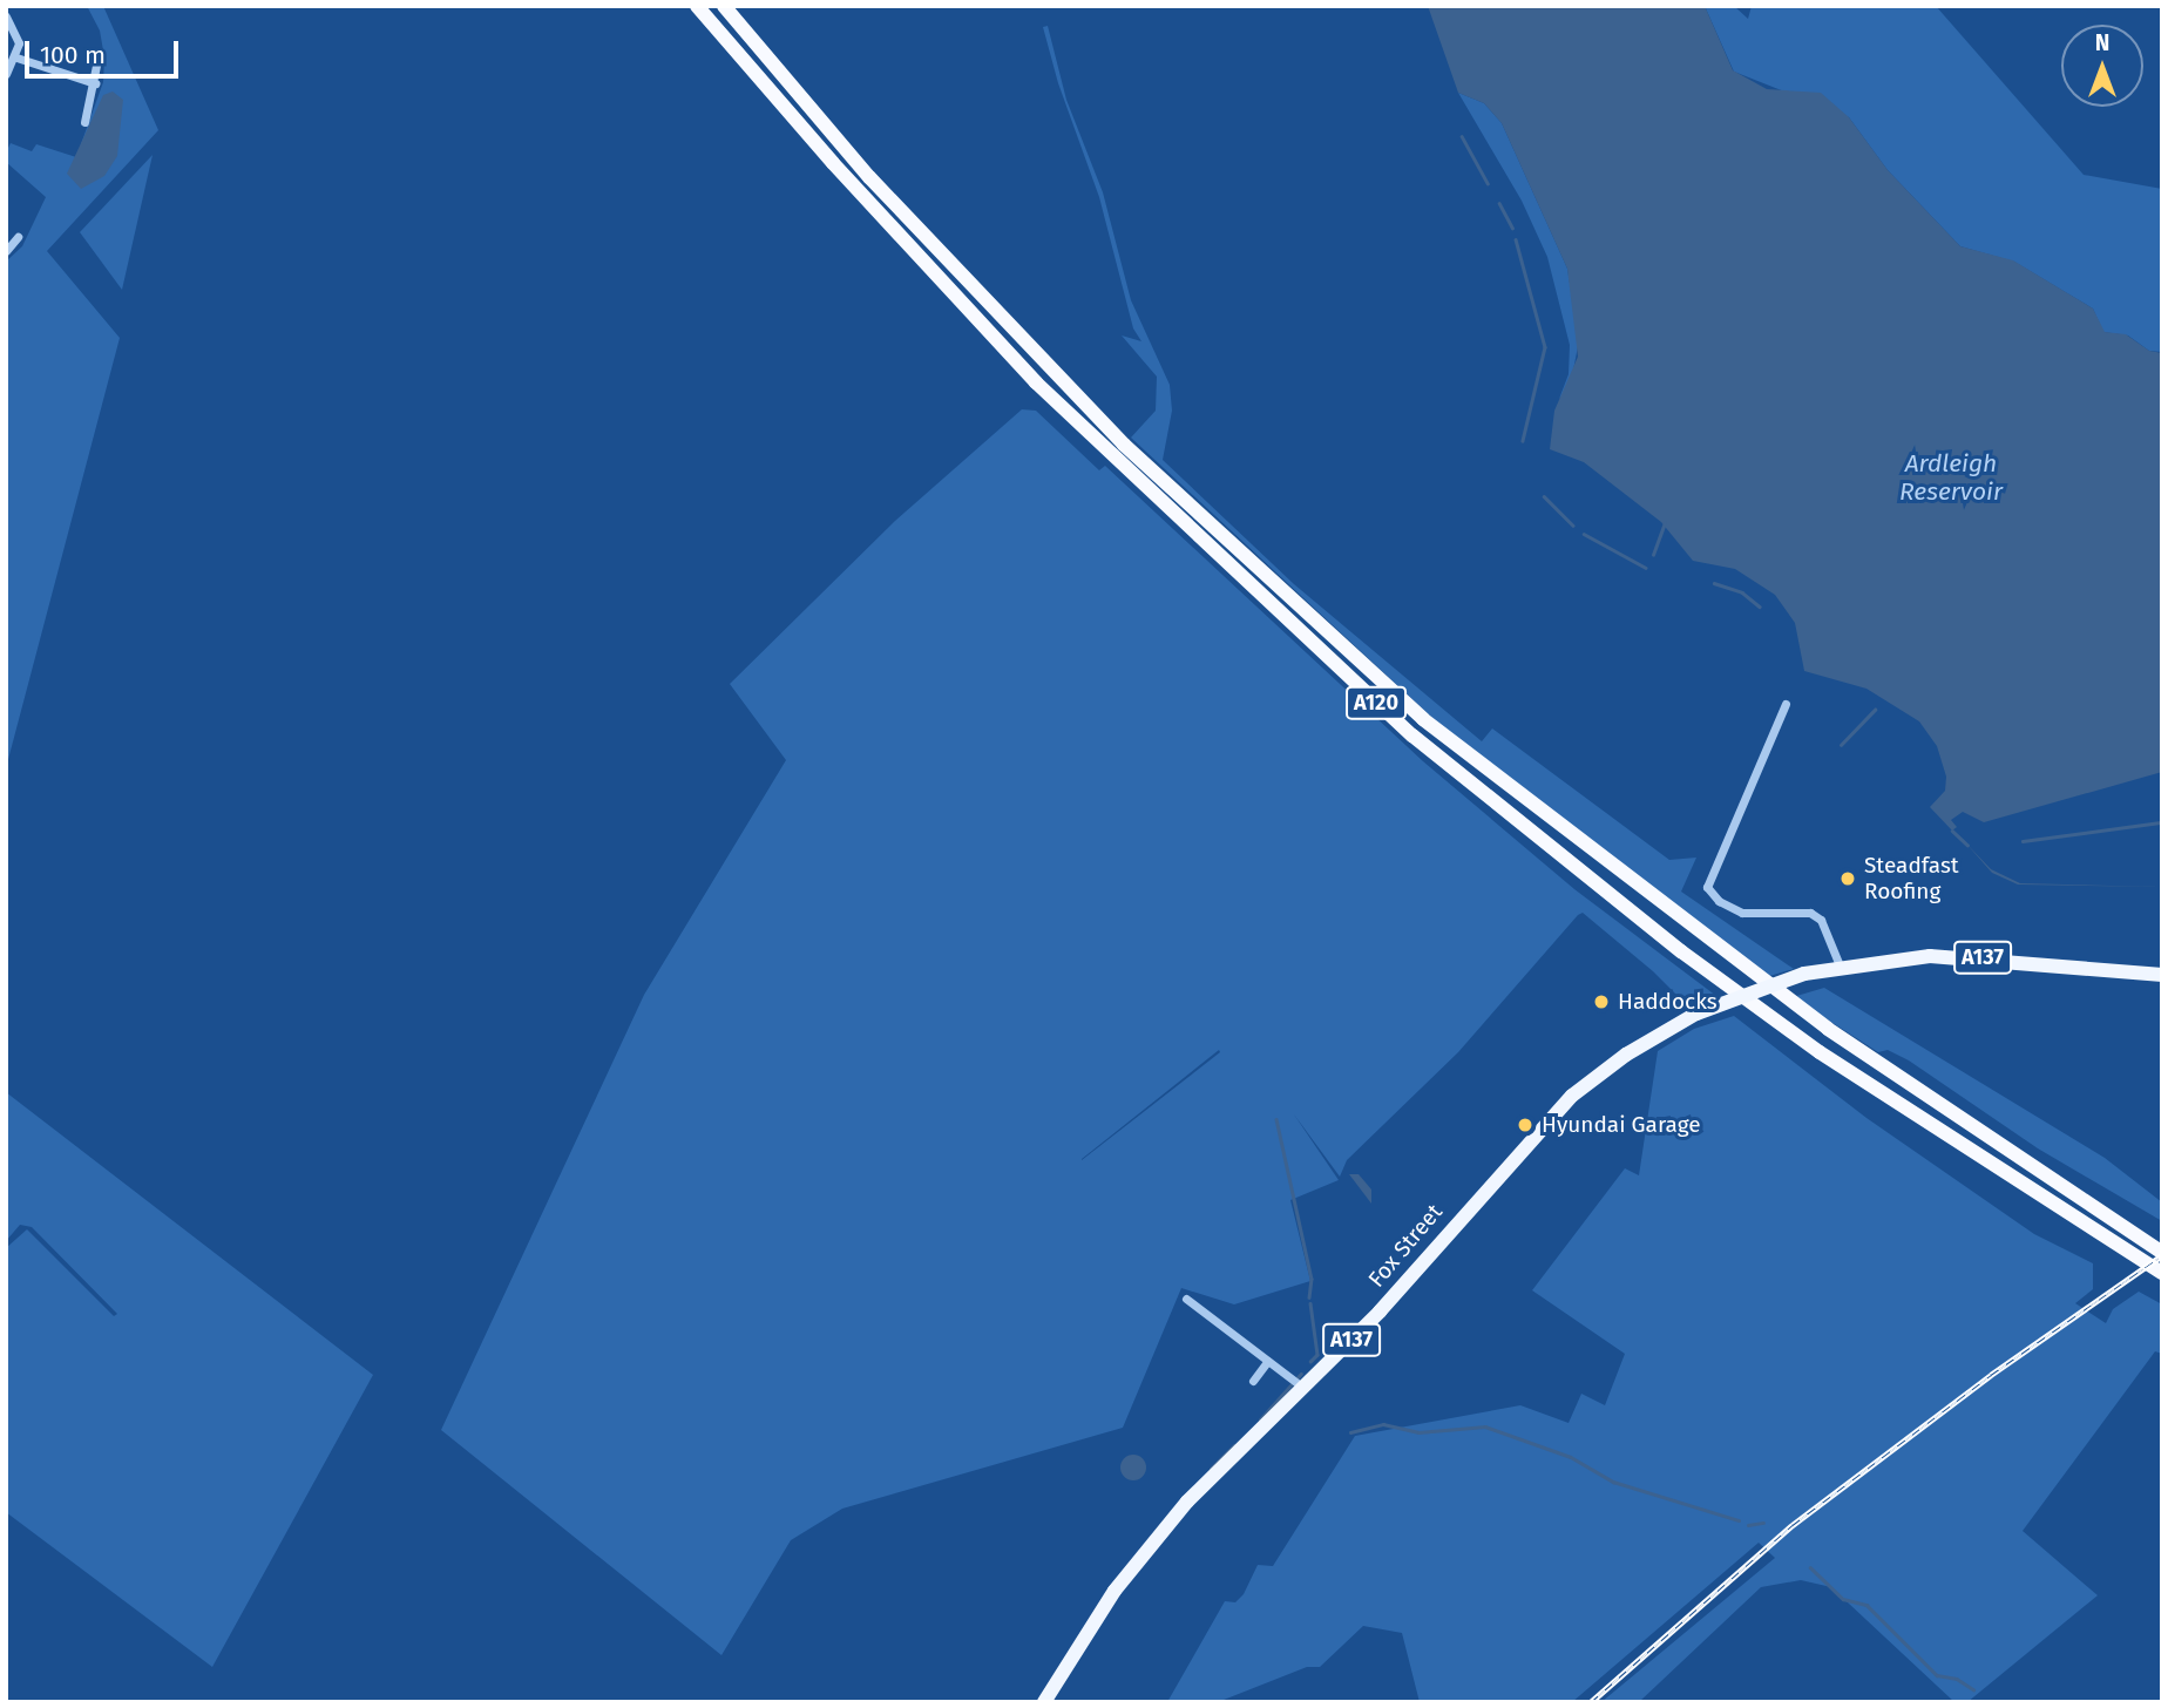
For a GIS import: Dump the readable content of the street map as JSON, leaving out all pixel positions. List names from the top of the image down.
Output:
{
  "streets": {
    "highway": ["A120"],
    "main road": ["A137", "Fox Street"]
  },
  "crossings": [
    ["A137", "Fox Street"]
  ],
  "water": ["Ardleigh Reservoir"],
  "places": ["Steadfast Roofing", "Haddocks", "Hyundai Garage"],
  "scale_bar": "100 m",
  "north": "top"
}
